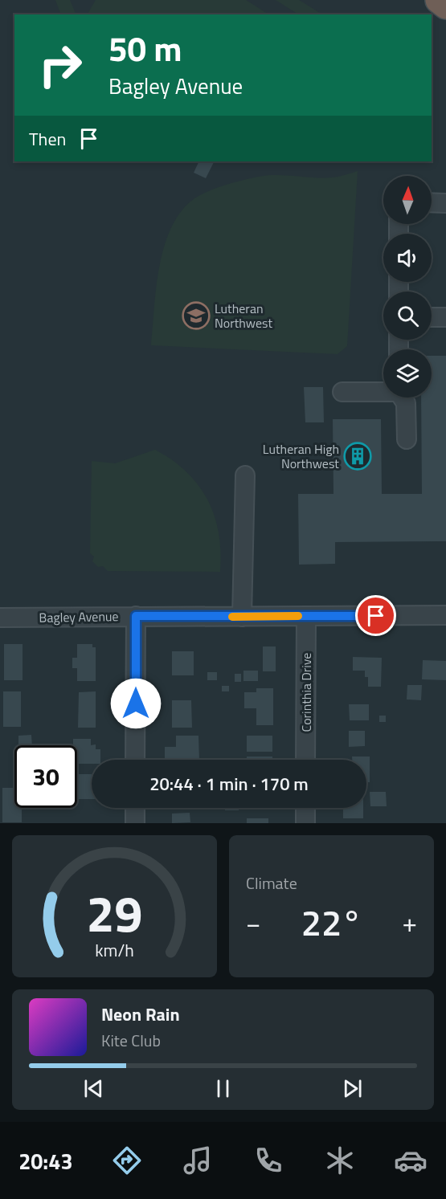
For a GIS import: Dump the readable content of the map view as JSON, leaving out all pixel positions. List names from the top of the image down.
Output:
{
  "streets": {
    "street": ["Bagley Avenue", "Corinthia Drive"]
  },
  "crossings": [
    ["Bagley Avenue", "Corinthia Drive"]
  ],
  "places": {
    "school or university": ["Lutheran Northwest"],
    "building": ["Lutheran High Northwest"]
  },
  "north": "top",
  "page": {
    "turn": ["50 m", "Bagley Avenue"],
    "then": "Then",
    "limit": "30",
    "trip": "20:44 · 1 min · 170 m",
    "tile": "Climate",
    "heat": ["−", "22°", "+"],
    "song": ["Neon Rain", "Kite Club"],
    "tabs": "20:43",
    "gauge": ["29", "km/h"]
  }
}
